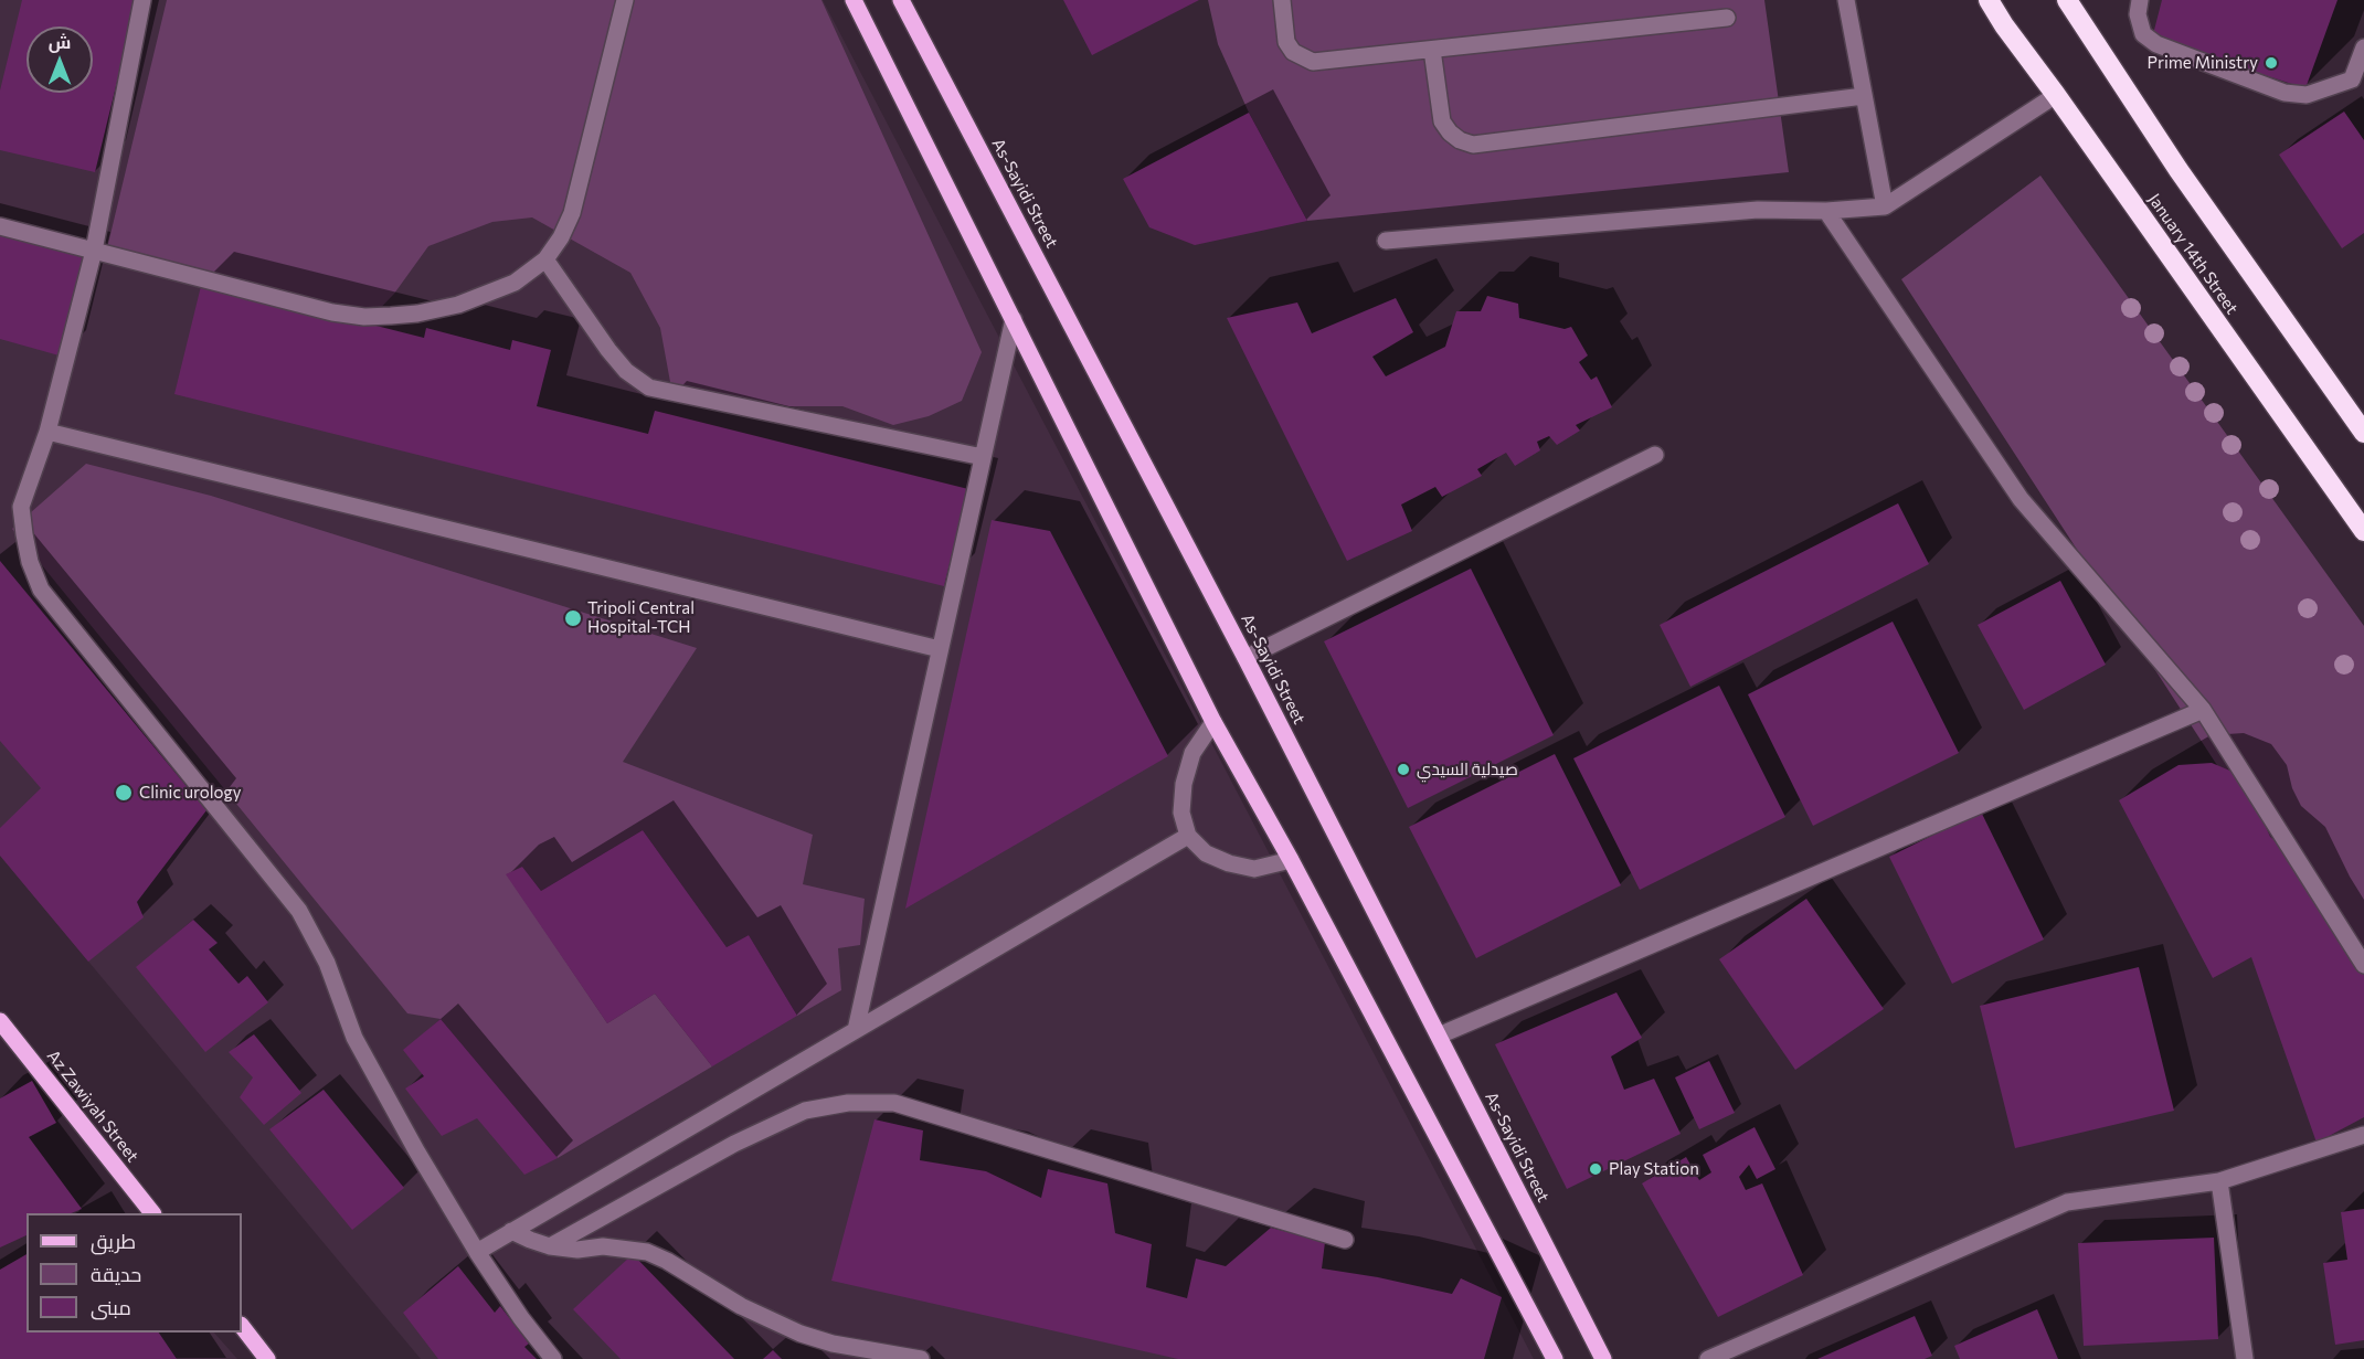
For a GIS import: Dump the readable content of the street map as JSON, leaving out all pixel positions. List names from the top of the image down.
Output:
{
  "streets": {
    "highway": ["January 14th Street"],
    "main road": ["As-Sayidi Street", "Az Zawiyah Street"]
  },
  "places": [
    "Prime Ministry",
    "Tripoli Central Hospital-TCH",
    "صيدلية السيدي",
    "Clinic urology",
    "Play Station"
  ],
  "legend": ["طريق", "حديقة", "مبنى"],
  "north": "top"
}
